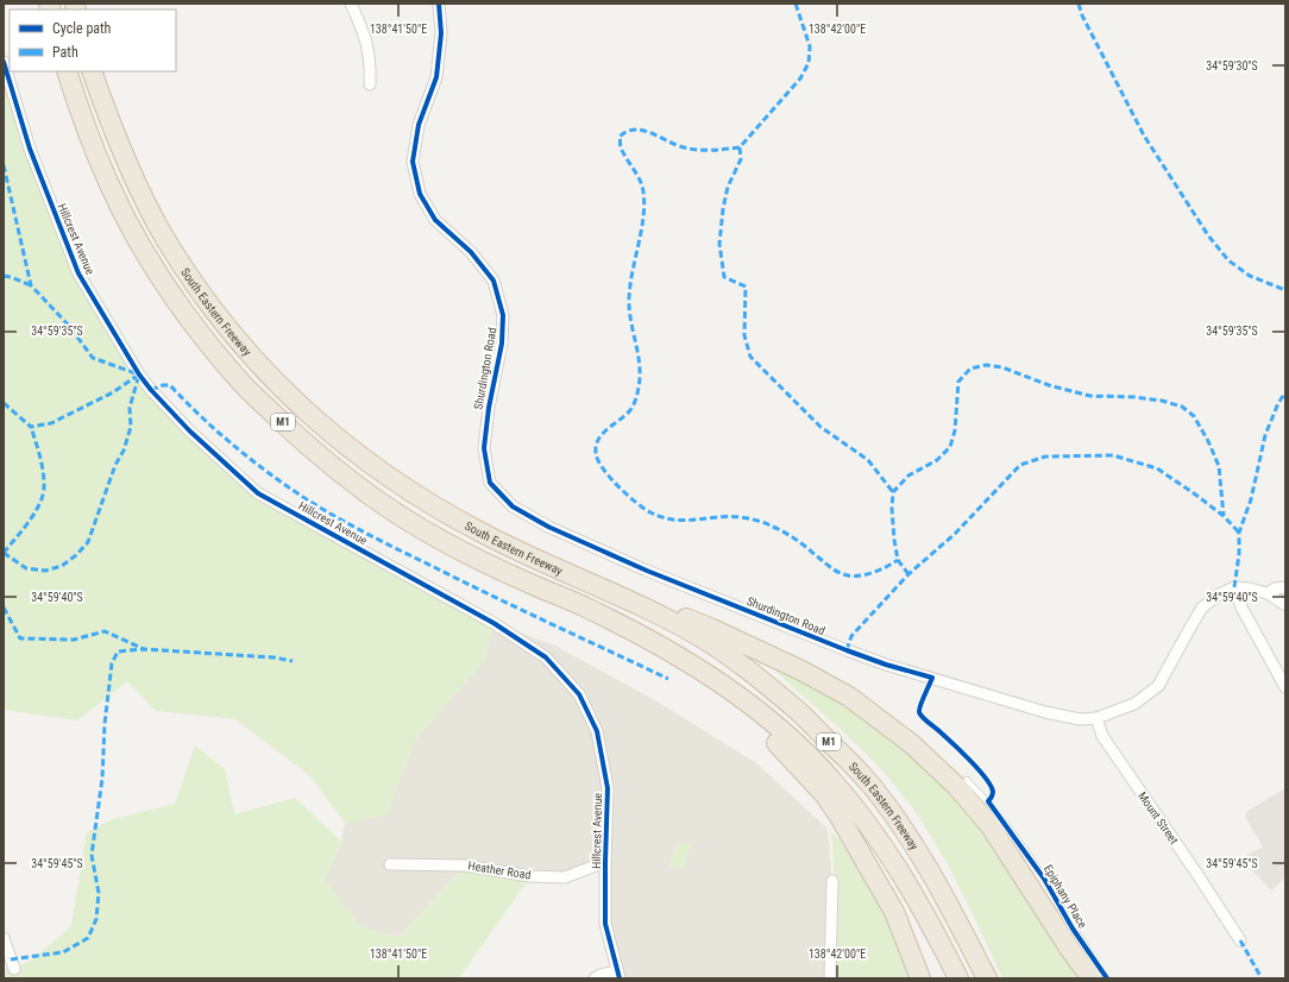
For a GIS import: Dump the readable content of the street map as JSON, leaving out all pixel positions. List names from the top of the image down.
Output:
{
  "streets": {
    "highway": ["South Eastern Freeway", "M1"],
    "street": [
      "Hillcrest Avenue",
      "Shurdington Road",
      "Mount Street",
      "Heather Road"
    ],
    "lane": ["Epiphany Place"]
  },
  "crossings": [
    ["Hillcrest Avenue", "Heather Road"],
    ["South Eastern Freeway", "M1"],
    ["Shurdington Road", "Mount Street"]
  ],
  "legend": ["Cycle path", "Path"],
  "coordinates": [
    "138°41'50\"E",
    "138°42'00\"E",
    "34°59'30\"S",
    "34°59'35\"S",
    "34°59'40\"S",
    "34°59'45\"S"
  ]
}
